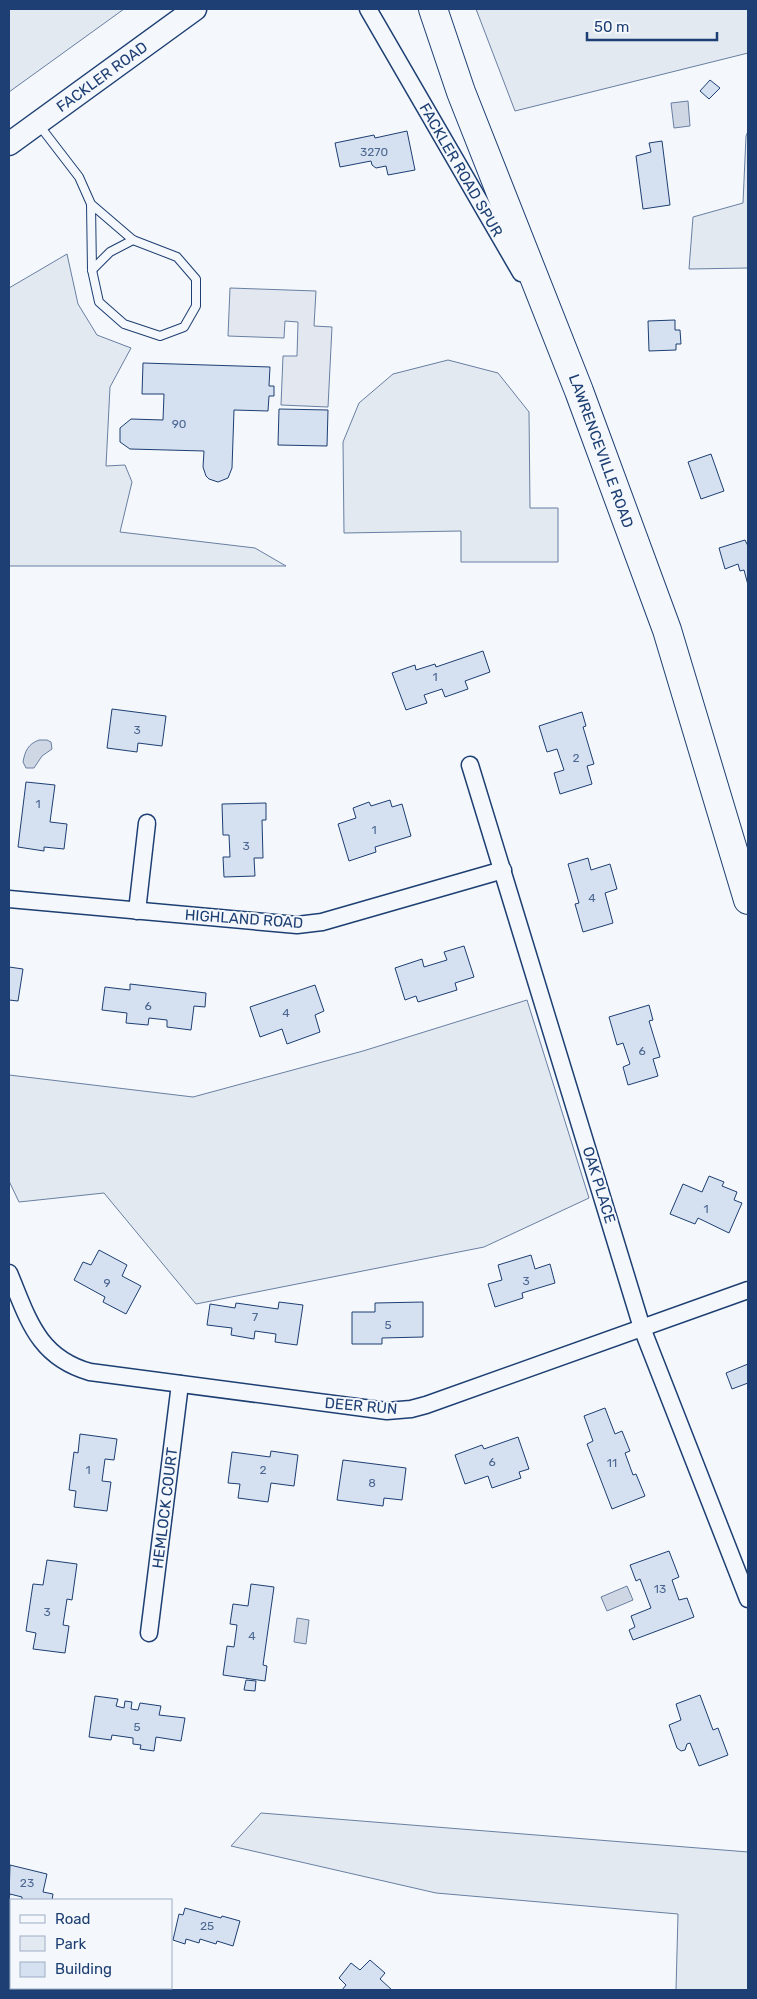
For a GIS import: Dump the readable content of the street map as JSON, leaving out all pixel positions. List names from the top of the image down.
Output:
{
  "streets": {
    "highway": ["LAWRENCEVILLE ROAD"],
    "street": [
      "FACKLER ROAD",
      "FACKLER ROAD SPUR",
      "HIGHLAND ROAD",
      "OAK PLACE",
      "DEER RUN",
      "HEMLOCK COURT"
    ]
  },
  "crossings": [
    ["FACKLER ROAD SPUR", "LAWRENCEVILLE ROAD"],
    ["HIGHLAND ROAD", "OAK PLACE"],
    ["OAK PLACE", "DEER RUN"],
    ["DEER RUN", "HEMLOCK COURT"]
  ],
  "house_numbers": [
    "3270",
    "90",
    "1",
    "3",
    "2",
    "1",
    "1",
    "3",
    "4",
    "6",
    "4",
    "6",
    "1",
    "3",
    "9",
    "7",
    "5",
    "6",
    "11",
    "1",
    "2",
    "8",
    "13",
    "3",
    "4",
    "5",
    "23",
    "25"
  ],
  "legend": ["Road", "Park", "Building"],
  "scale_bar": "50 m"
}
